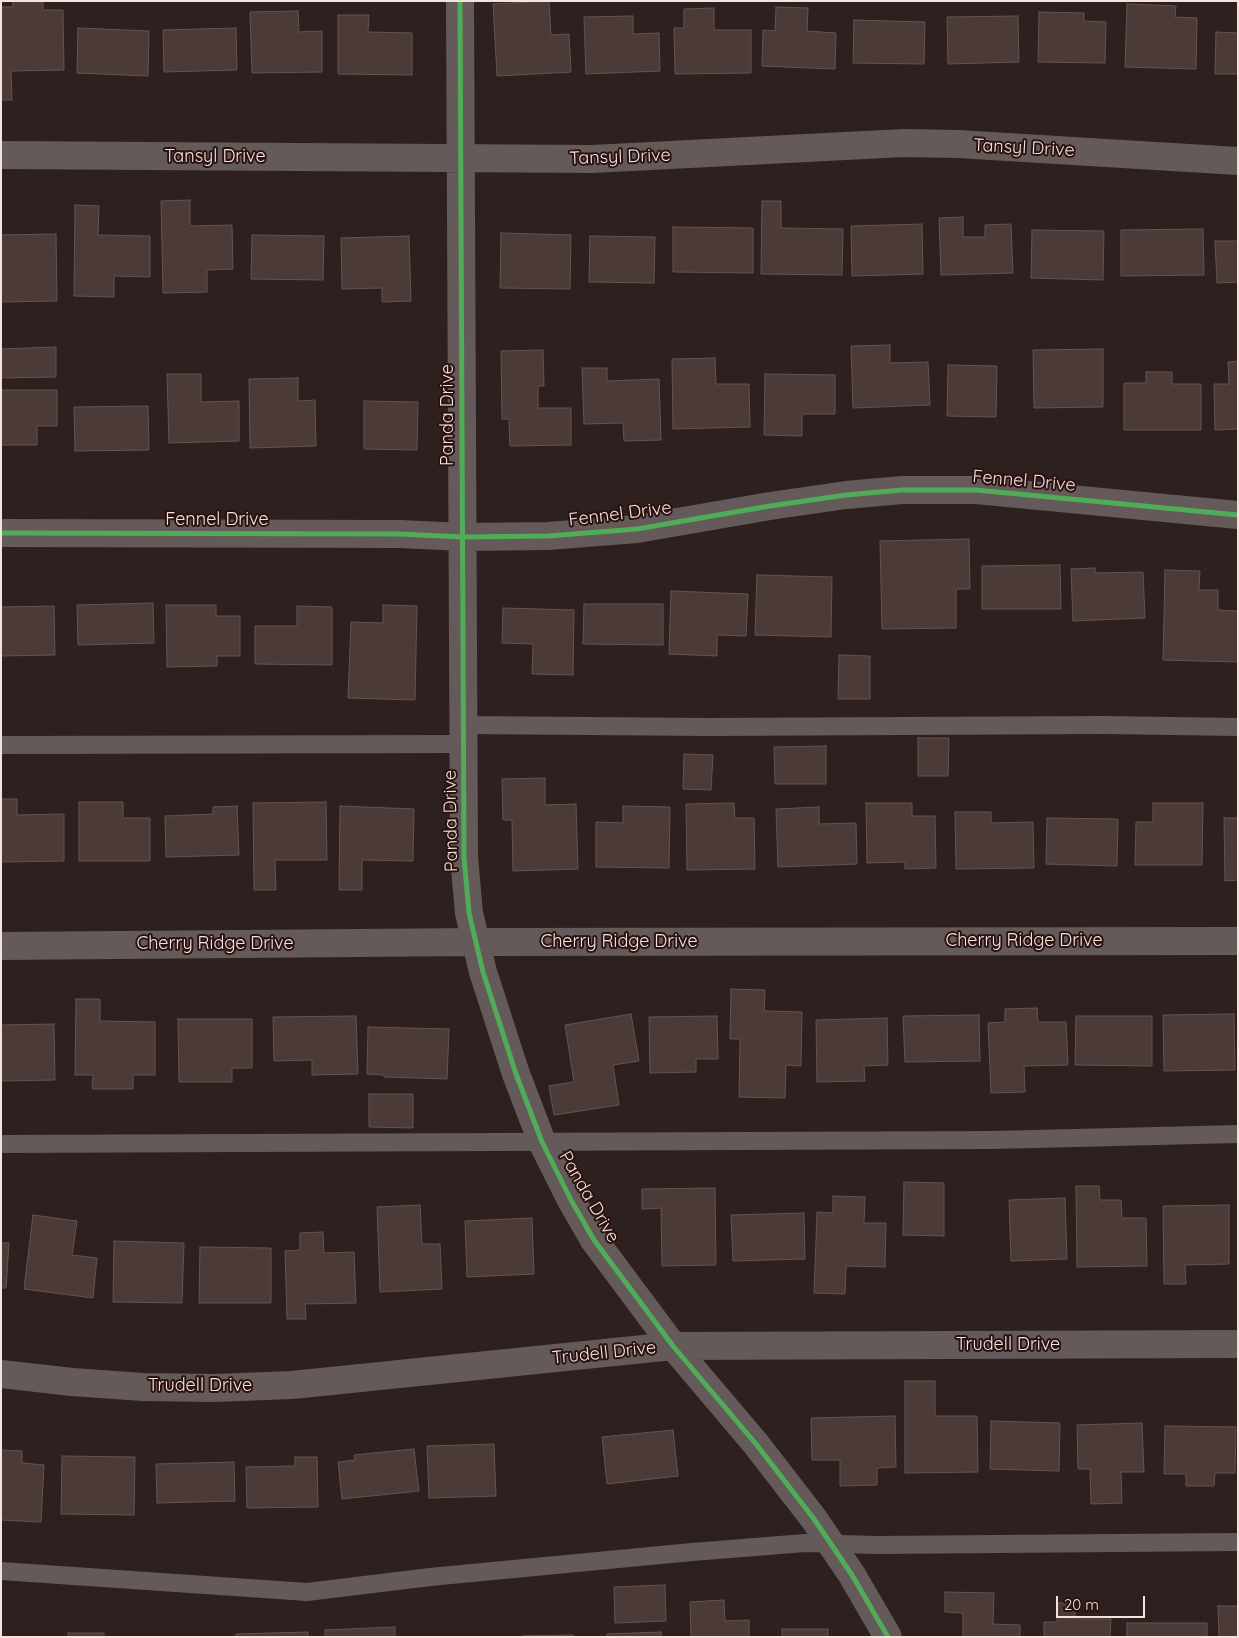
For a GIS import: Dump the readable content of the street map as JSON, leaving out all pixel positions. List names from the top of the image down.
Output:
{
  "streets": {
    "street": [
      "Tansyl Drive",
      "Panda Drive",
      "Fennel Drive",
      "Cherry Ridge Drive",
      "Trudell Drive"
    ]
  },
  "crossings": [
    ["Tansyl Drive", "Panda Drive"],
    ["Panda Drive", "Fennel Drive"],
    ["Panda Drive", "Cherry Ridge Drive"],
    ["Panda Drive", "Trudell Drive"]
  ],
  "scale_bar": "20 m"
}
